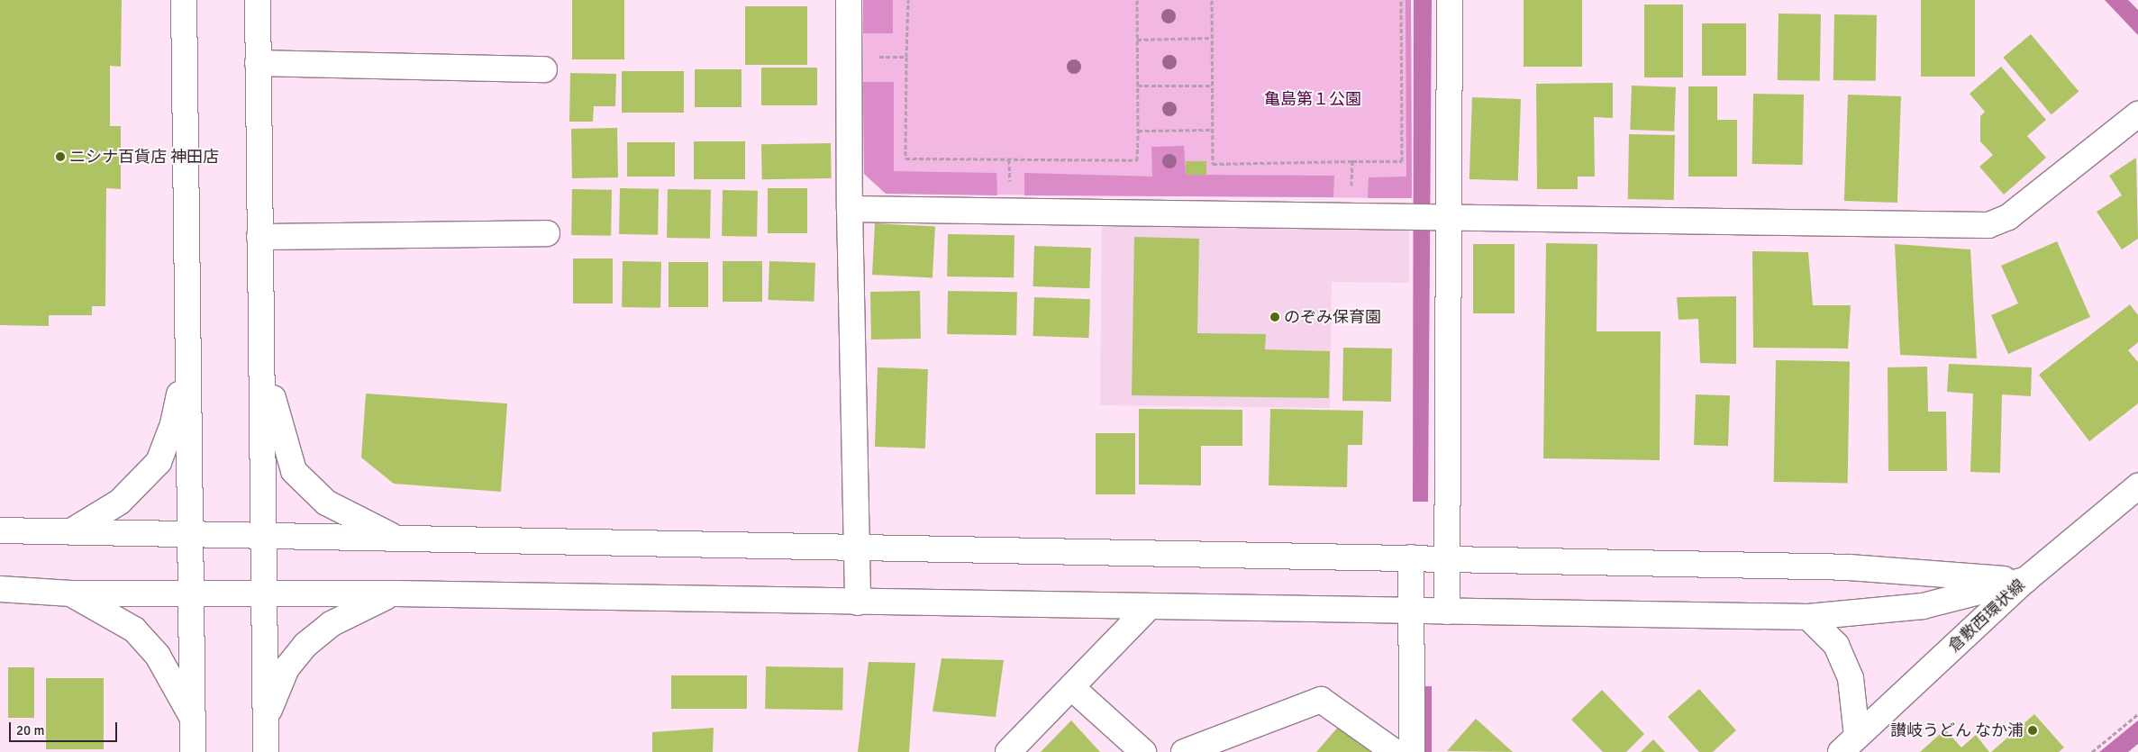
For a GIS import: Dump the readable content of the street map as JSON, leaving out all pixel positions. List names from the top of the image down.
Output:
{
  "streets": {
    "street": ["倉敷西環状線"]
  },
  "parks": ["亀島第１公園"],
  "places": ["ニシナ百貨店 神田店", "のぞみ保育園", "讃岐うどん なか浦"],
  "scale_bar": "20 m"
}
